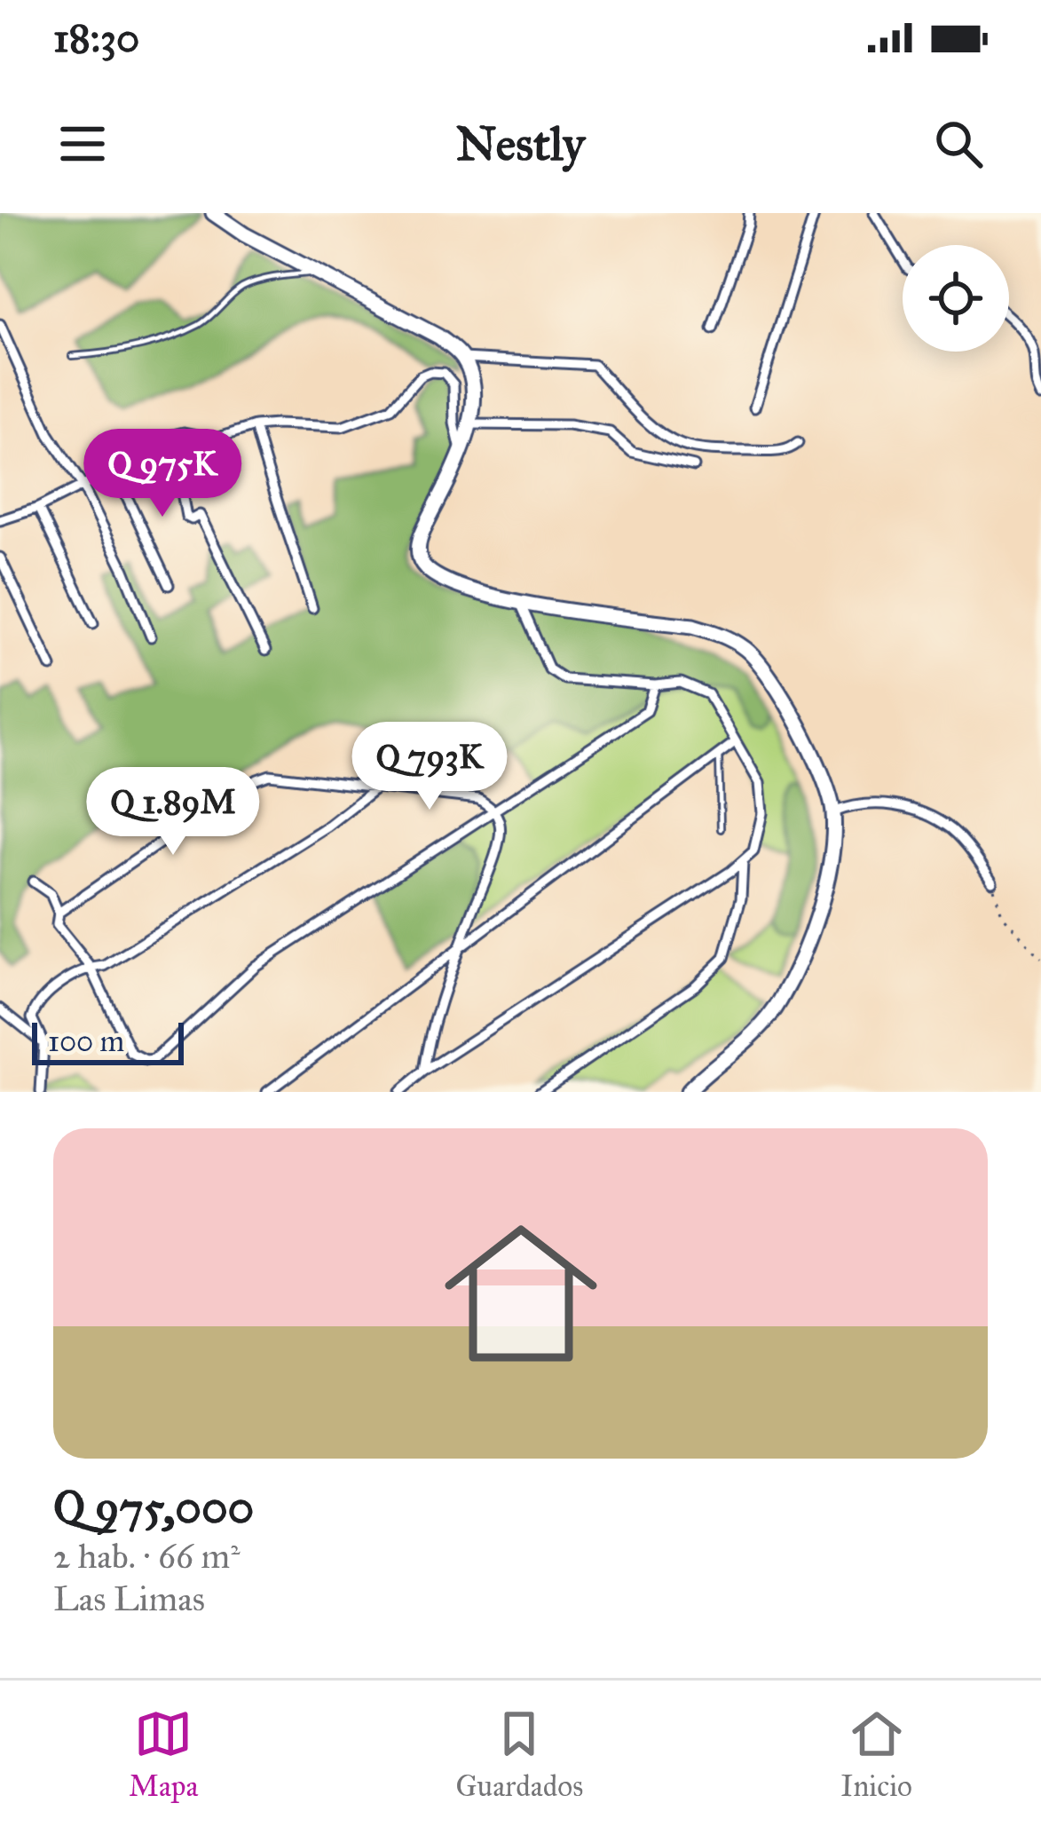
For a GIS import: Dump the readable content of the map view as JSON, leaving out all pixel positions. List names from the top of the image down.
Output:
{
  "scale_bar": "100 m",
  "page": {
    "status": "18:30",
    "header": "Nestly",
    "price": ["Q 975K", "Q 793K", "Q 1.89M"],
    "scale": "100 m",
    "list": [
      {
        "name": "Q 975,000",
        "note": "2 hab. · 66 m² · Las Limas"
      }
    ],
    "tabs": ["Mapa", "Guardados", "Inicio"]
  }
}
